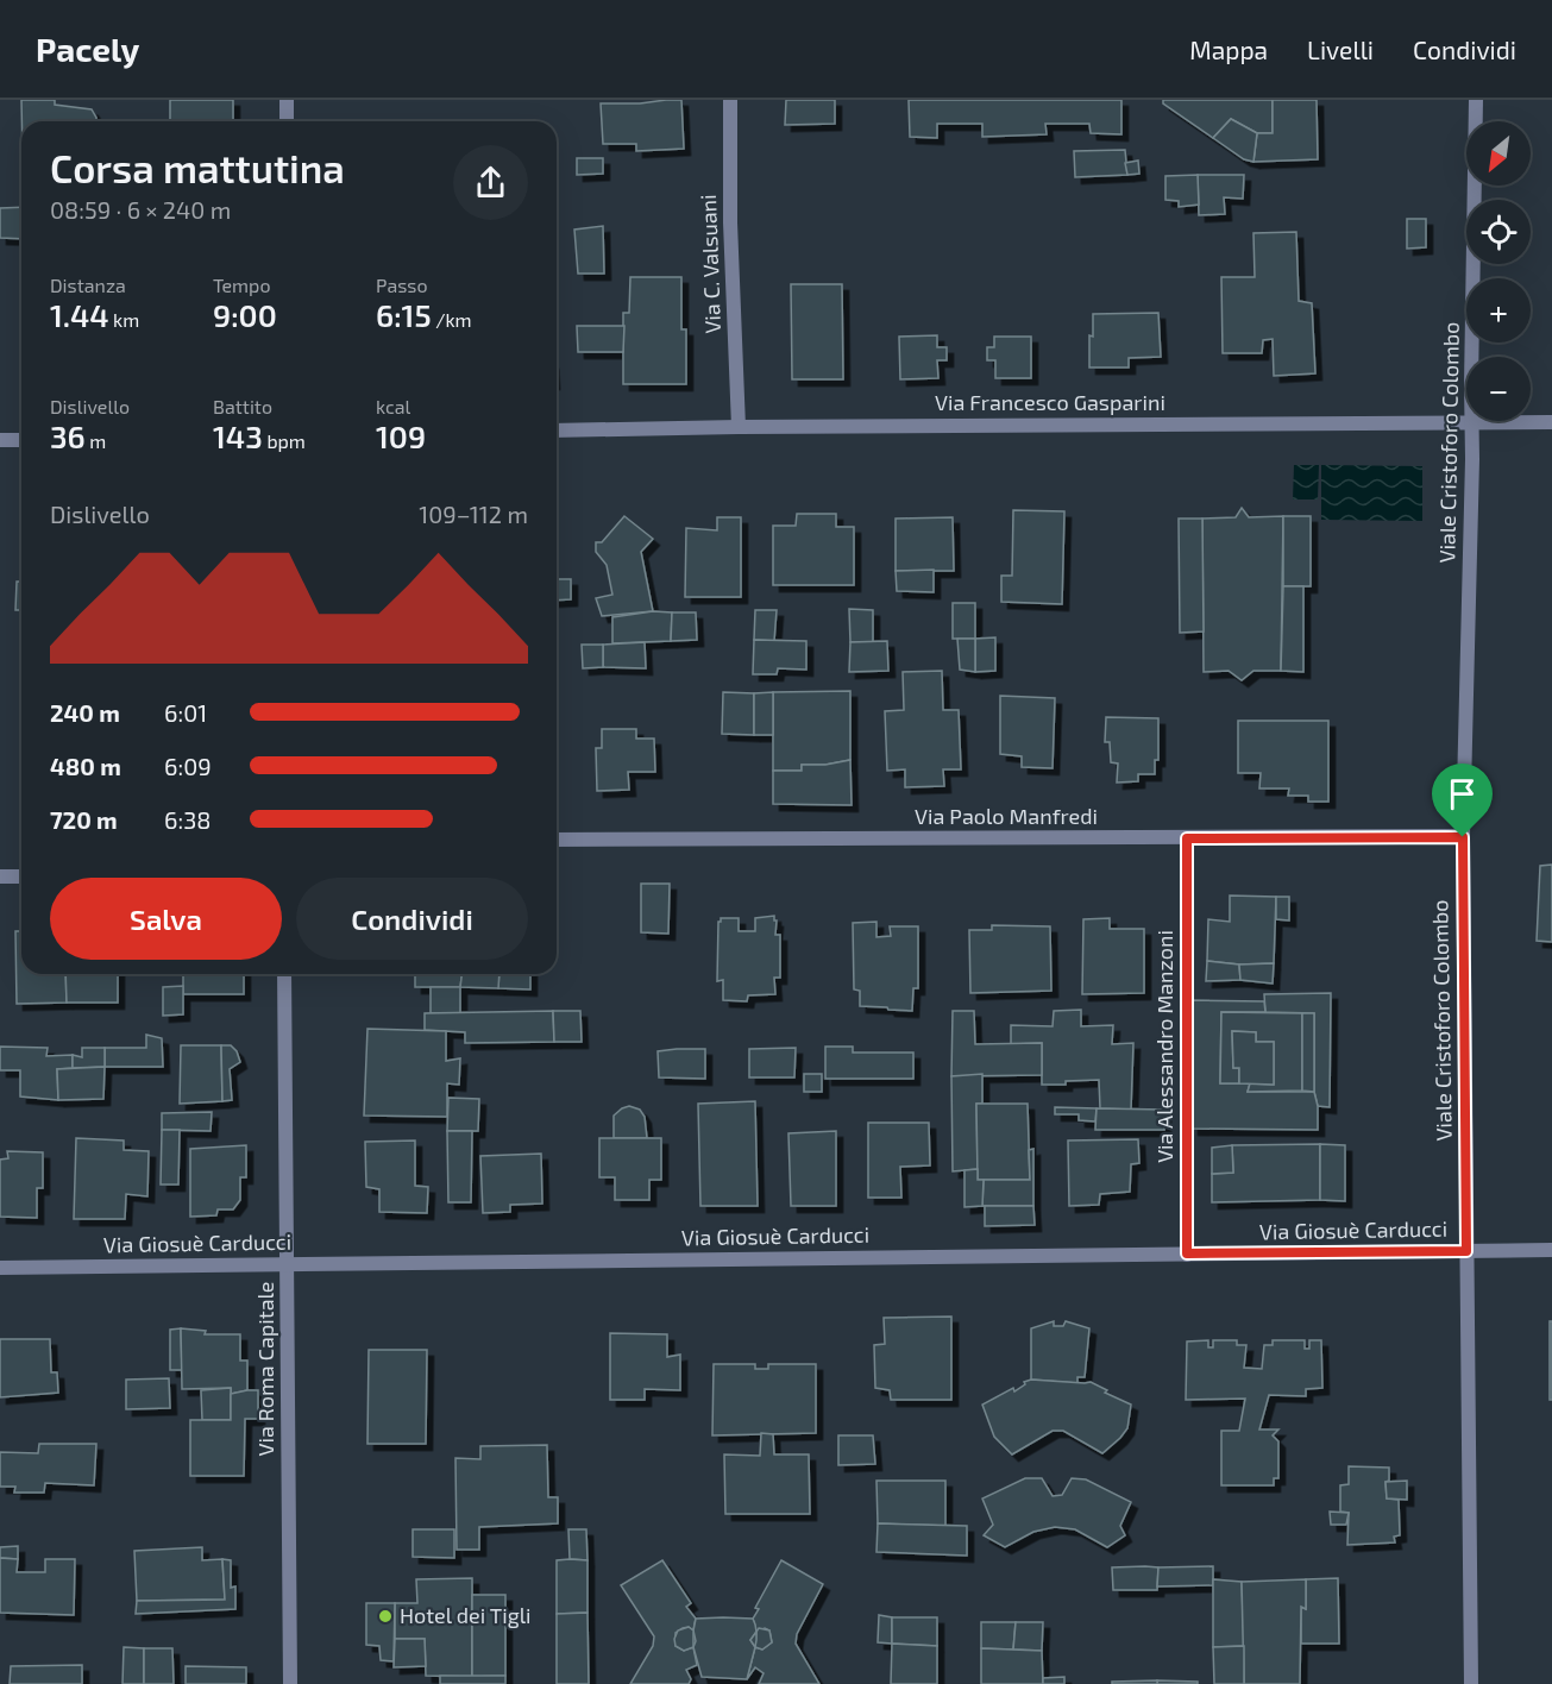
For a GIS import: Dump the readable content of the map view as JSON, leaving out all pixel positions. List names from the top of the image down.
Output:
{
  "streets": {
    "street": [
      "Via C. Valsuani",
      "Via Francesco Gasparini",
      "Viale Cristoforo Colombo",
      "Via Paolo Manfredi",
      "Via Alessandro Manzoni",
      "Via Giosuè Carducci",
      "Via Roma Capitale"
    ]
  },
  "crossings": [
    ["Via C. Valsuani", "Via Francesco Gasparini"],
    ["Via Francesco Gasparini", "Viale Cristoforo Colombo"],
    ["Viale Cristoforo Colombo", "Via Paolo Manfredi"],
    ["Viale Cristoforo Colombo", "Via Giosuè Carducci"],
    ["Via Paolo Manfredi", "Via Alessandro Manzoni"],
    ["Via Alessandro Manzoni", "Via Giosuè Carducci"],
    ["Via Giosuè Carducci", "Via Roma Capitale"]
  ],
  "places": ["Hotel dei Tigli"],
  "north": "bottom left",
  "page": {
    "header": "Pacely",
    "nav": ["Mappa", "Livelli", "Condividi"],
    "map_buttons": ["+", "−"],
    "heading": ["Corsa mattutina", "08:59 · 6 × 240 m"],
    "stats": [
      ["Distanza", "1.44 km"],
      ["Tempo", "9:00"],
      ["Passo", "6:15 /km"],
      ["Dislivello", "36 m"],
      ["Battito", "143 bpm"],
      ["kcal", "109"]
    ],
    "chart": ["Dislivello", "109–112 m"],
    "list": [
      {
        "name": "240 m",
        "note": "6:01"
      },
      {
        "name": "480 m",
        "note": "6:09"
      },
      {
        "name": "720 m",
        "note": "6:38"
      }
    ],
    "buttons": ["Salva", "Condividi"]
  }
}
